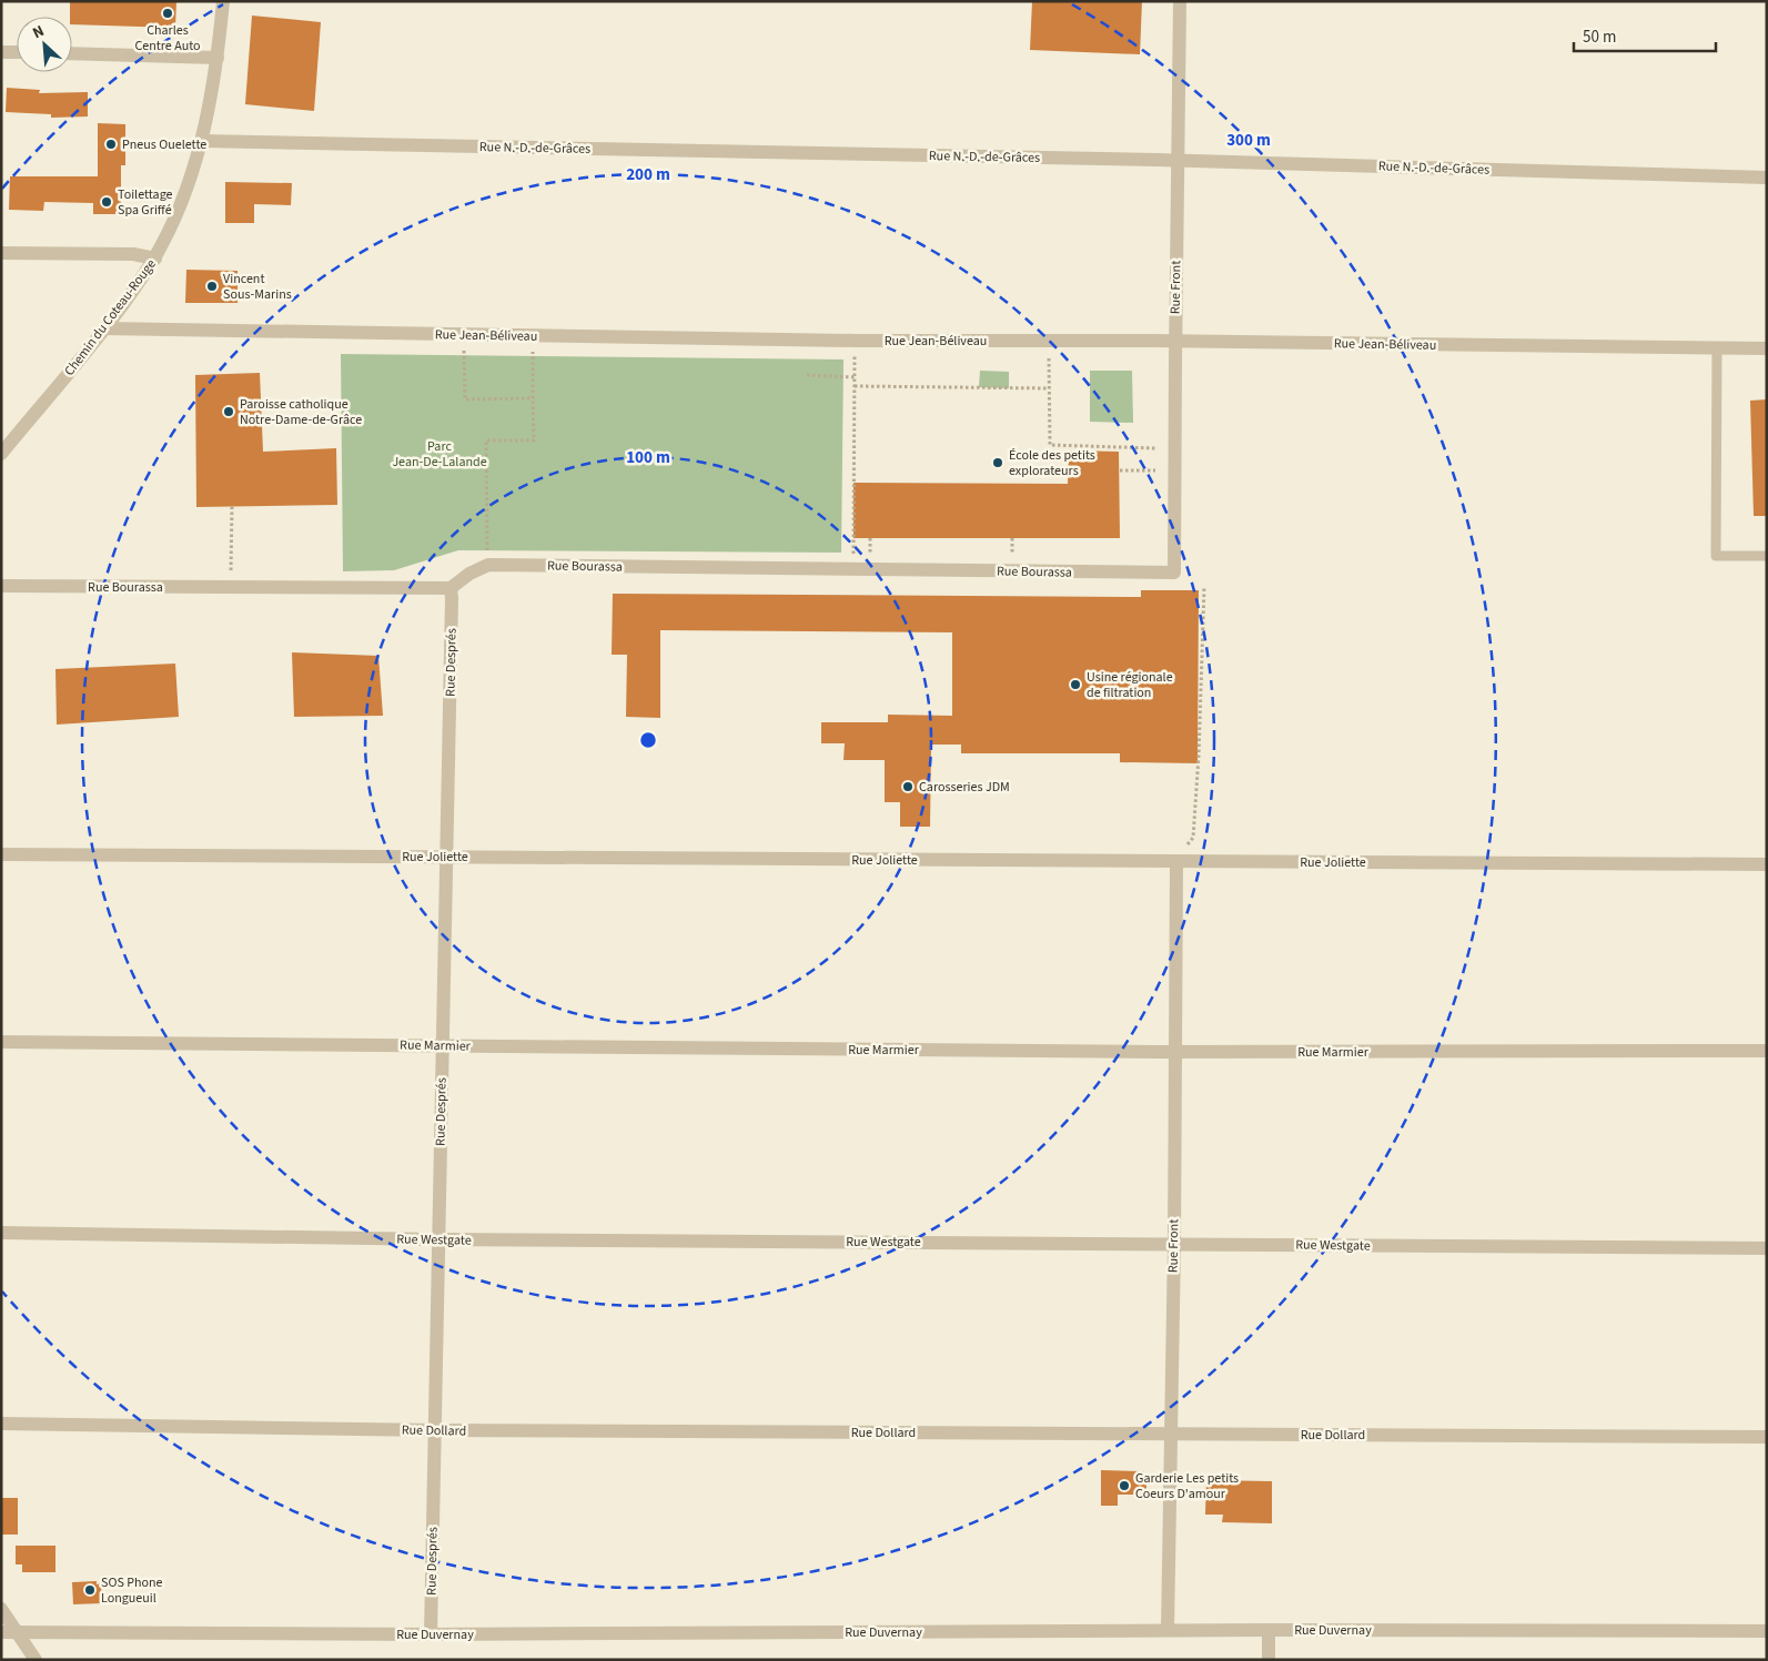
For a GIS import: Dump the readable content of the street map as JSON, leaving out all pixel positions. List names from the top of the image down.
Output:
{
  "streets": {
    "street": [
      "Rue N.-D.-de-Grâces",
      "Rue Front",
      "Chemin du Coteau-Rouge",
      "Rue Jean-Béliveau",
      "Rue Bourassa",
      "Rue Després",
      "Rue Joliette",
      "Rue Marmier",
      "Rue Westgate",
      "Rue Dollard",
      "Rue Duvernay"
    ]
  },
  "crossings": [
    ["Rue N.-D.-de-Grâces", "Rue Front"],
    ["Rue N.-D.-de-Grâces", "Chemin du Coteau-Rouge"],
    ["Rue Front", "Rue Jean-Béliveau"],
    ["Rue Front", "Rue Bourassa"],
    ["Rue Front", "Rue Joliette"],
    ["Rue Front", "Rue Marmier"],
    ["Rue Front", "Rue Westgate"],
    ["Rue Front", "Rue Dollard"],
    ["Rue Front", "Rue Duvernay"],
    ["Chemin du Coteau-Rouge", "Rue Jean-Béliveau"],
    ["Rue Bourassa", "Rue Després"],
    ["Rue Després", "Rue Joliette"],
    ["Rue Després", "Rue Marmier"],
    ["Rue Després", "Rue Westgate"],
    ["Rue Després", "Rue Dollard"],
    ["Rue Després", "Rue Duvernay"]
  ],
  "parks": ["Parc Jean-De-Lalande"],
  "places": [
    "Charles Centre Auto",
    "Pneus Ouelette",
    "Toilettage Spa Griffé",
    "Vincent Sous-Marins",
    "Paroisse catholique Notre-Dame-de-Grâce",
    "École des petits explorateurs",
    "Usine régionale de filtration",
    "Carosseries JDM",
    "Garderie Les petits Coeurs D'amour",
    "SOS Phone Longueuil"
  ],
  "scale_bar": "50 m",
  "north": "top left",
  "rings": ["300 m", "200 m", "100 m"]
}
